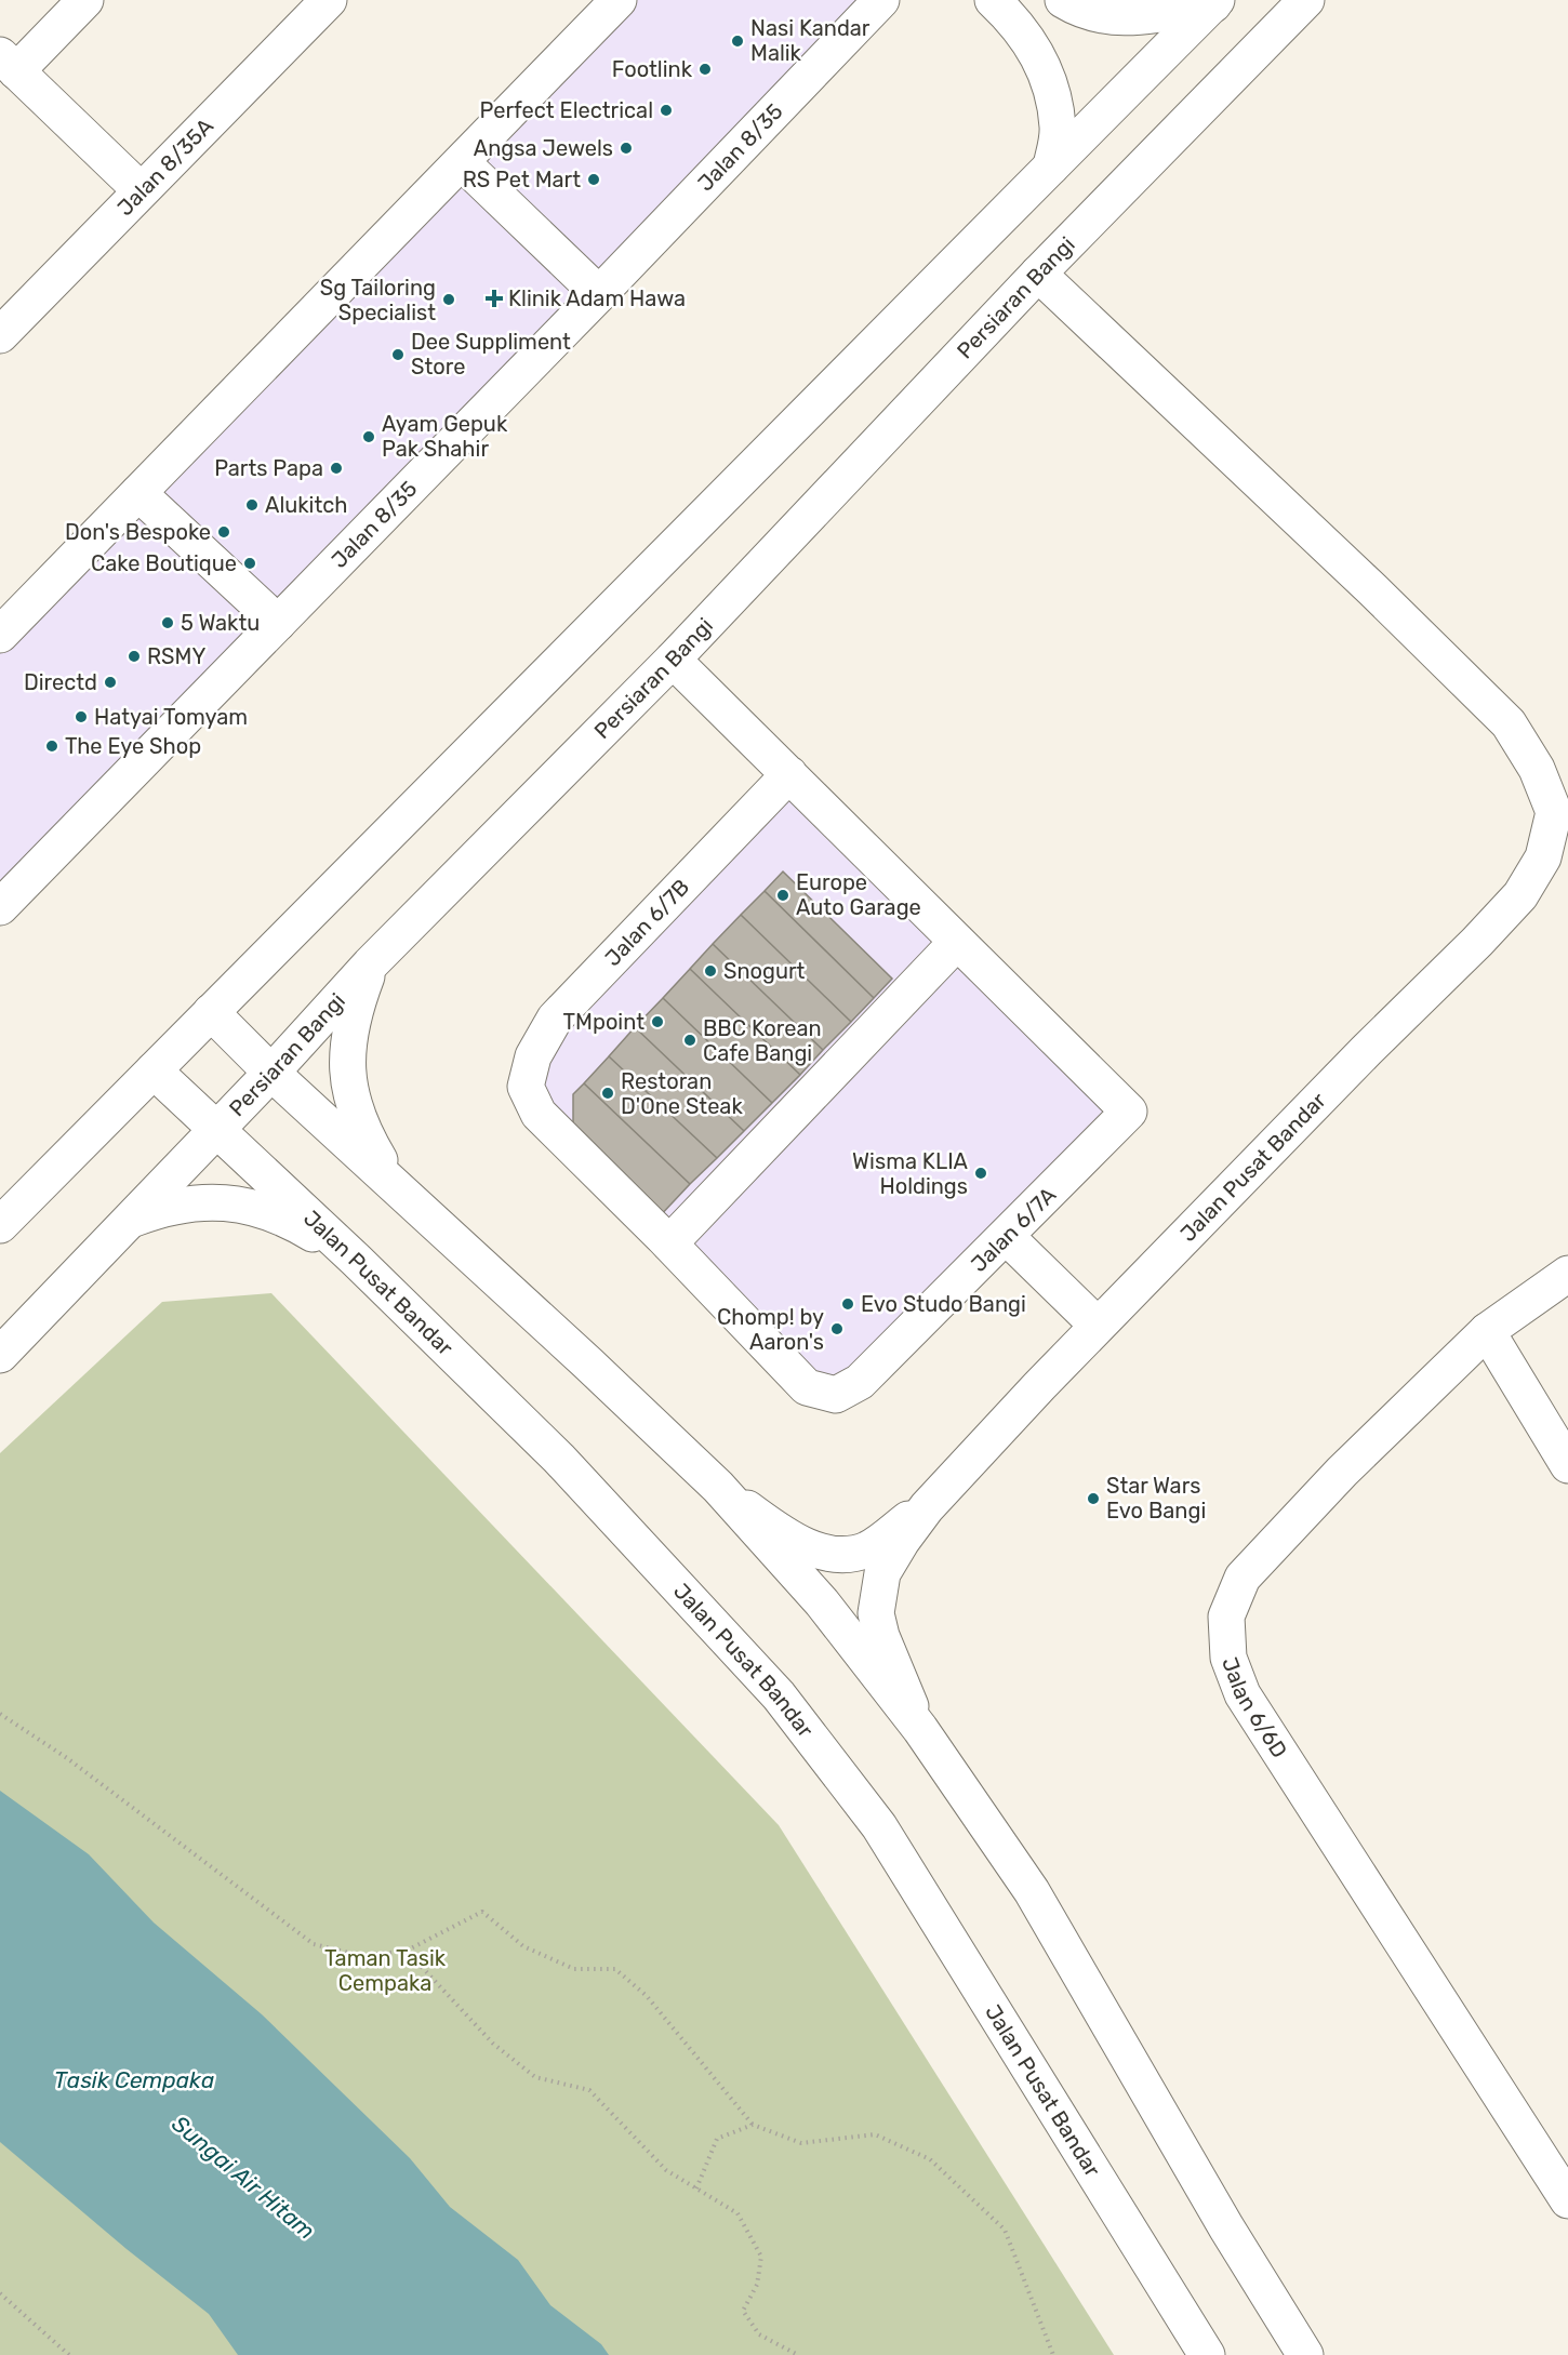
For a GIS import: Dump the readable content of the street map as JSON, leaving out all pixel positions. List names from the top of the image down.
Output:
{
  "streets": {
    "main road": [
      "Jalan 8/35",
      "Jalan 8/35A",
      "Persiaran Bangi",
      "Jalan 6/7B",
      "Jalan Pusat Bandar",
      "Jalan 6/7A",
      "Jalan 6/6D"
    ]
  },
  "crossings": [
    ["Persiaran Bangi", "Jalan Pusat Bandar"],
    ["Jalan 6/7B", "Jalan 6/7A"]
  ],
  "water": ["Tasik Cempaka", "Sungai Air Hitam"],
  "parks": ["Taman Tasik Cempaka"],
  "places": {
    "other": [
      "Nasi Kandar Malik",
      "Footlink",
      "Perfect Electrical",
      "Angsa Jewels",
      "RS Pet Mart",
      "Sg Tailoring Specialist",
      "Dee Suppliment Store",
      "Ayam Gepuk Pak Shahir",
      "Parts Papa",
      "Alukitch",
      "Don's Bespoke",
      "Cake Boutique",
      "5 Waktu",
      "RSMY",
      "Directd",
      "Hatyai Tomyam",
      "The Eye Shop",
      "Europe Auto Garage",
      "Snogurt",
      "TMpoint",
      "BBC Korean Cafe Bangi",
      "Restoran D'One Steak",
      "Wisma KLIA Holdings",
      "Evo Studo Bangi",
      "Chomp! by Aaron's",
      "Star Wars Evo Bangi"
    ],
    "health": ["Klinik Adam Hawa"]
  }
}
